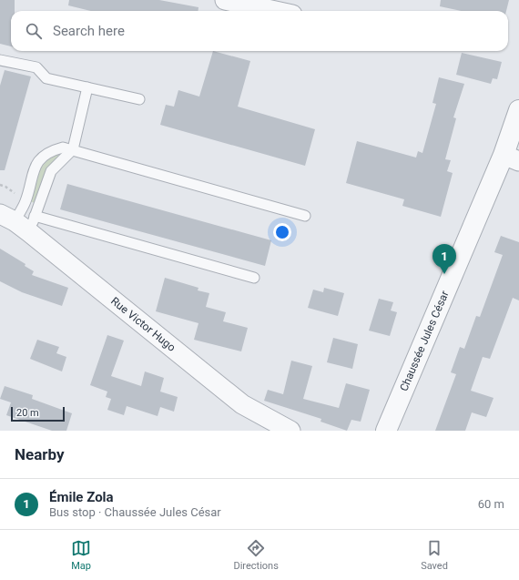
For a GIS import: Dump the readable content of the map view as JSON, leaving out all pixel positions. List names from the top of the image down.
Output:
{
  "streets": {
    "street": ["Rue Victor Hugo", "Chaussée Jules César"]
  },
  "scale_bar": "20 m",
  "page": {
    "search": "Search here",
    "pins": "1",
    "scale": "20 m",
    "heading": "Nearby",
    "list": [
      {
        "mark": "1",
        "name": "Émile Zola",
        "note": "Bus stop · Chaussée Jules César",
        "value": "60 m"
      }
    ],
    "nav": ["Map", "Directions", "Saved"]
  }
}
